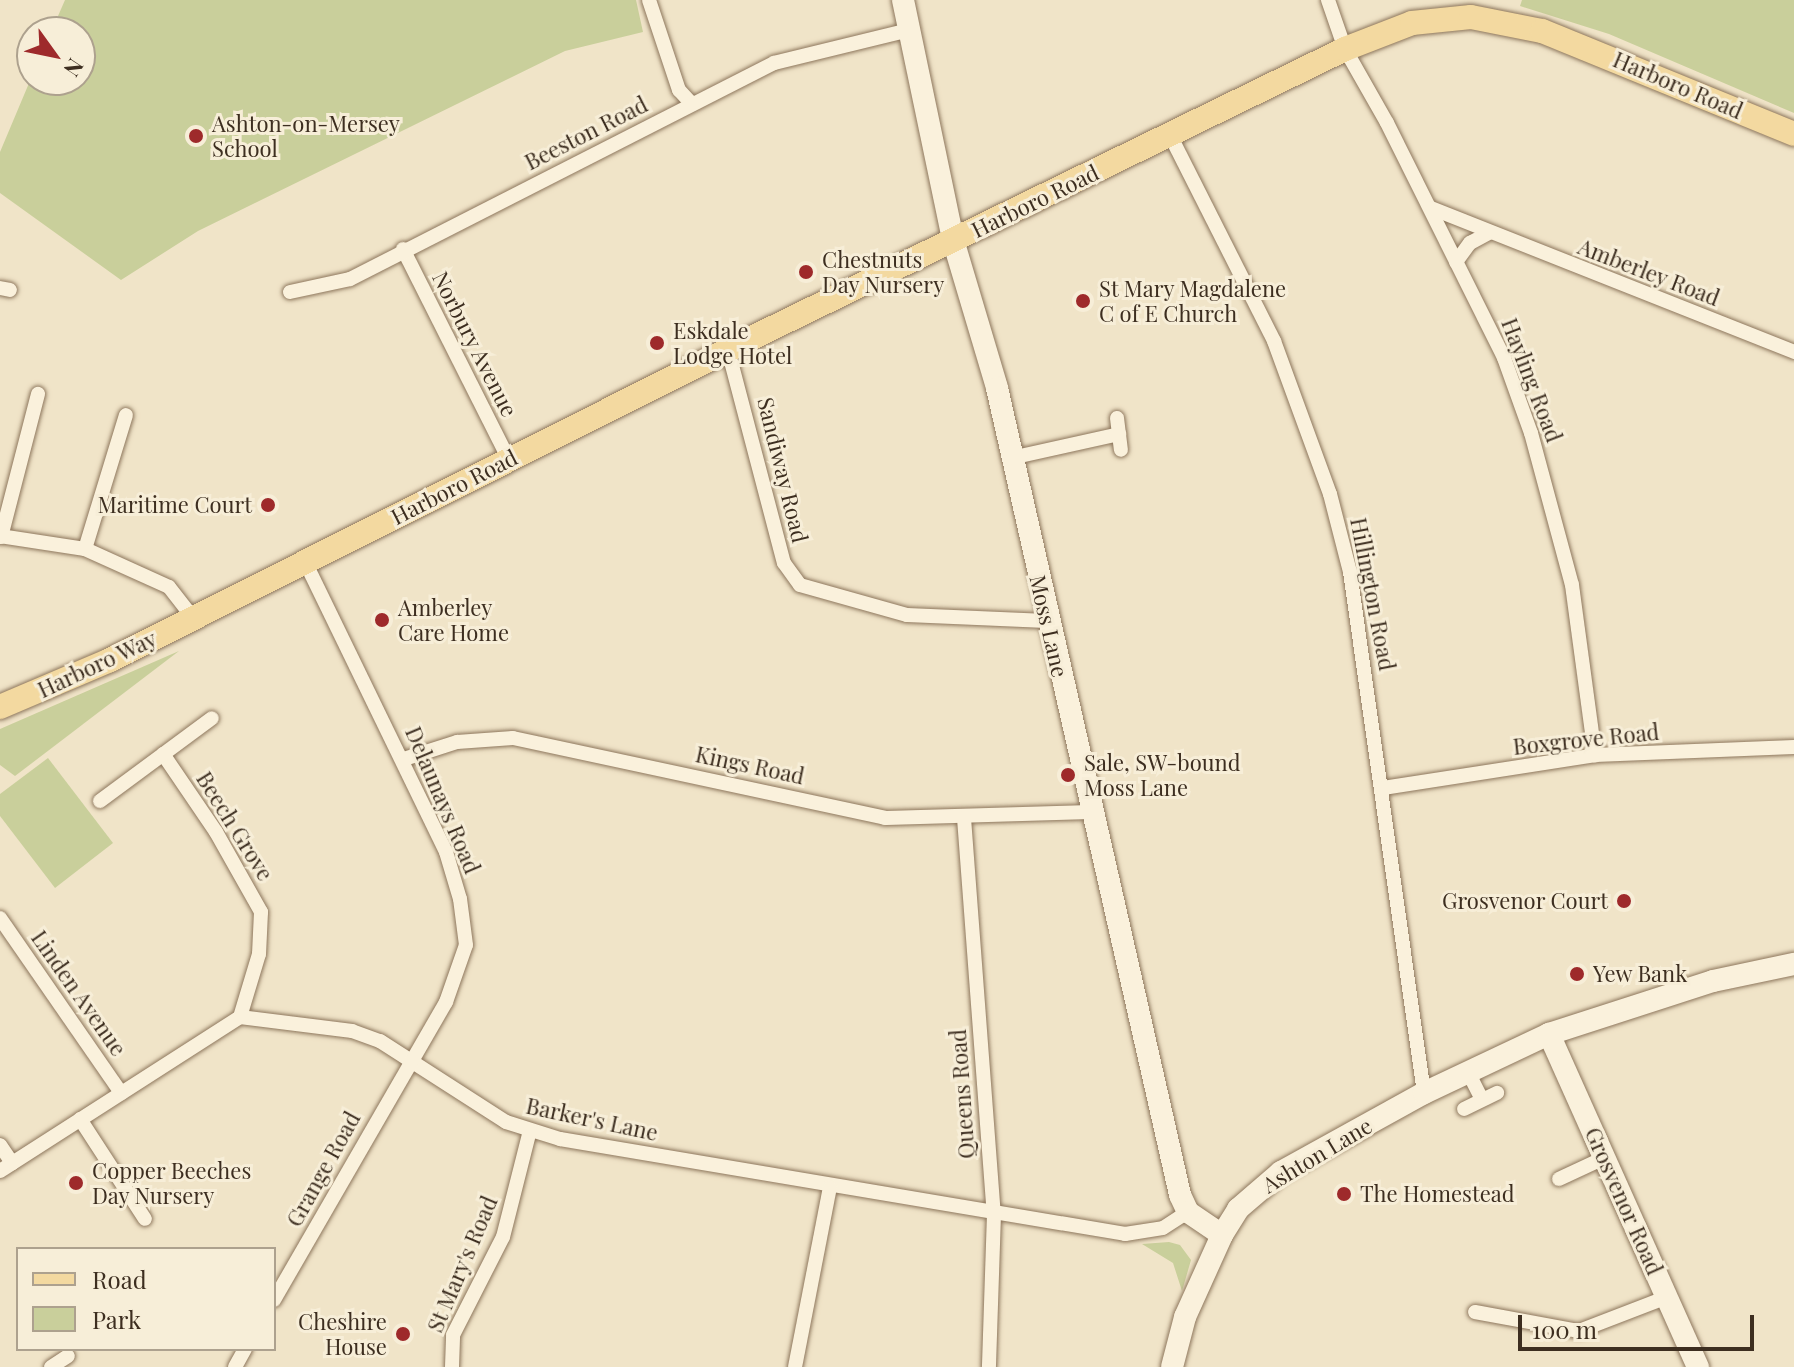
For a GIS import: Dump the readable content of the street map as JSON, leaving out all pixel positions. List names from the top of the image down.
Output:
{
  "streets": {
    "main road": ["Harboro Road", "Harboro Way"],
    "street": [
      "Beeston Road",
      "Amberley Road",
      "Norbury Avenue",
      "Hayling Road",
      "Sandiway Road",
      "Hillington Road",
      "Moss Lane",
      "Boxgrove Road",
      "Kings Road",
      "Delaunays Road",
      "Beech Grove",
      "Linden Avenue",
      "Queens Road",
      "Barker's Lane",
      "Ashton Lane",
      "Grange Road",
      "Grosvenor Road",
      "St Mary's Road"
    ]
  },
  "crossings": [
    ["Harboro Road", "Norbury Avenue"],
    ["Harboro Road", "Hayling Road"],
    ["Harboro Road", "Sandiway Road"],
    ["Harboro Road", "Hillington Road"],
    ["Harboro Road", "Moss Lane"],
    ["Harboro Road", "Harboro Way"],
    ["Harboro Road", "Delaunays Road"],
    ["Beeston Road", "Norbury Avenue"],
    ["Beeston Road", "Moss Lane"],
    ["Amberley Road", "Hayling Road"],
    ["Hayling Road", "Boxgrove Road"],
    ["Sandiway Road", "Moss Lane"],
    ["Hillington Road", "Boxgrove Road"],
    ["Hillington Road", "Ashton Lane"],
    ["Moss Lane", "Kings Road"],
    ["Moss Lane", "Barker's Lane"],
    ["Kings Road", "Delaunays Road"],
    ["Kings Road", "Queens Road"],
    ["Delaunays Road", "Barker's Lane"],
    ["Delaunays Road", "Grange Road"],
    ["Beech Grove", "Barker's Lane"],
    ["Queens Road", "Barker's Lane"],
    ["Barker's Lane", "Grange Road"],
    ["Barker's Lane", "St Mary's Road"],
    ["Ashton Lane", "Grosvenor Road"]
  ],
  "places": [
    "Ashton-on-Mersey School",
    "Chestnuts Day Nursery",
    "St Mary Magdalene C of E Church",
    "Eskdale Lodge Hotel",
    "Maritime Court",
    "Amberley Care Home",
    "Sale, SW-bound Moss Lane",
    "Grosvenor Court",
    "Yew Bank",
    "Copper Beeches Day Nursery",
    "The Homestead",
    "Cheshire House"
  ],
  "legend": ["Road", "Park"],
  "scale_bar": "100 m",
  "north": "bottom right"
}
